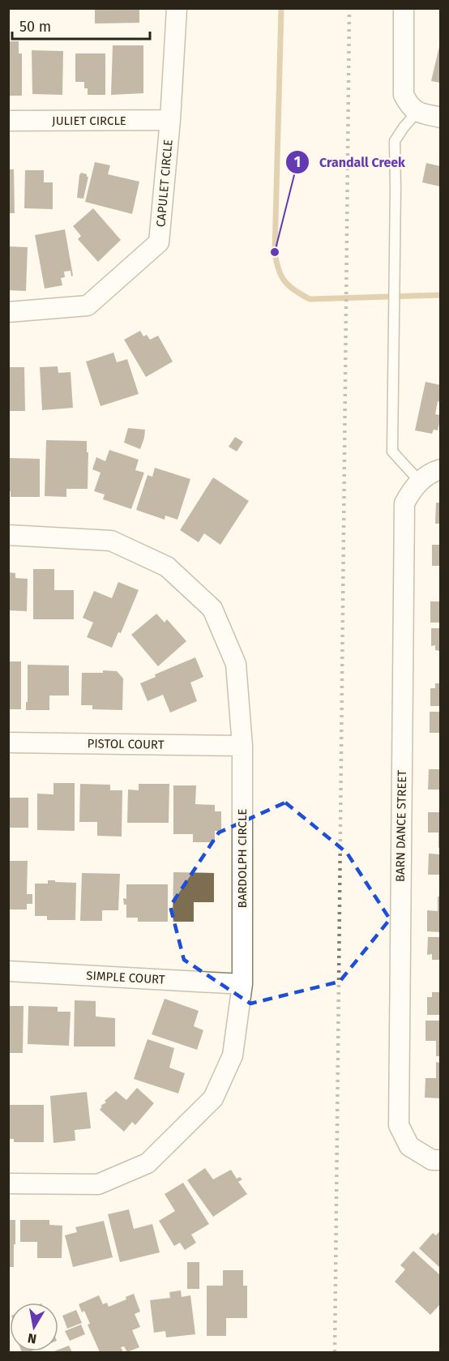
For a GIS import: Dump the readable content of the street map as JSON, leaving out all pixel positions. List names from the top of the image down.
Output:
{
  "streets": {
    "street": [
      "JULIET CIRCLE",
      "CAPULET CIRCLE",
      "PISTOL COURT",
      "BARN DANCE STREET",
      "BARDOLPH CIRCLE",
      "SIMPLE COURT"
    ]
  },
  "crossings": [
    ["JULIET CIRCLE", "CAPULET CIRCLE"],
    ["PISTOL COURT", "BARDOLPH CIRCLE"],
    ["BARDOLPH CIRCLE", "SIMPLE COURT"]
  ],
  "places": ["Crandall Creek"],
  "scale_bar": "50 m",
  "north": "bottom"
}
